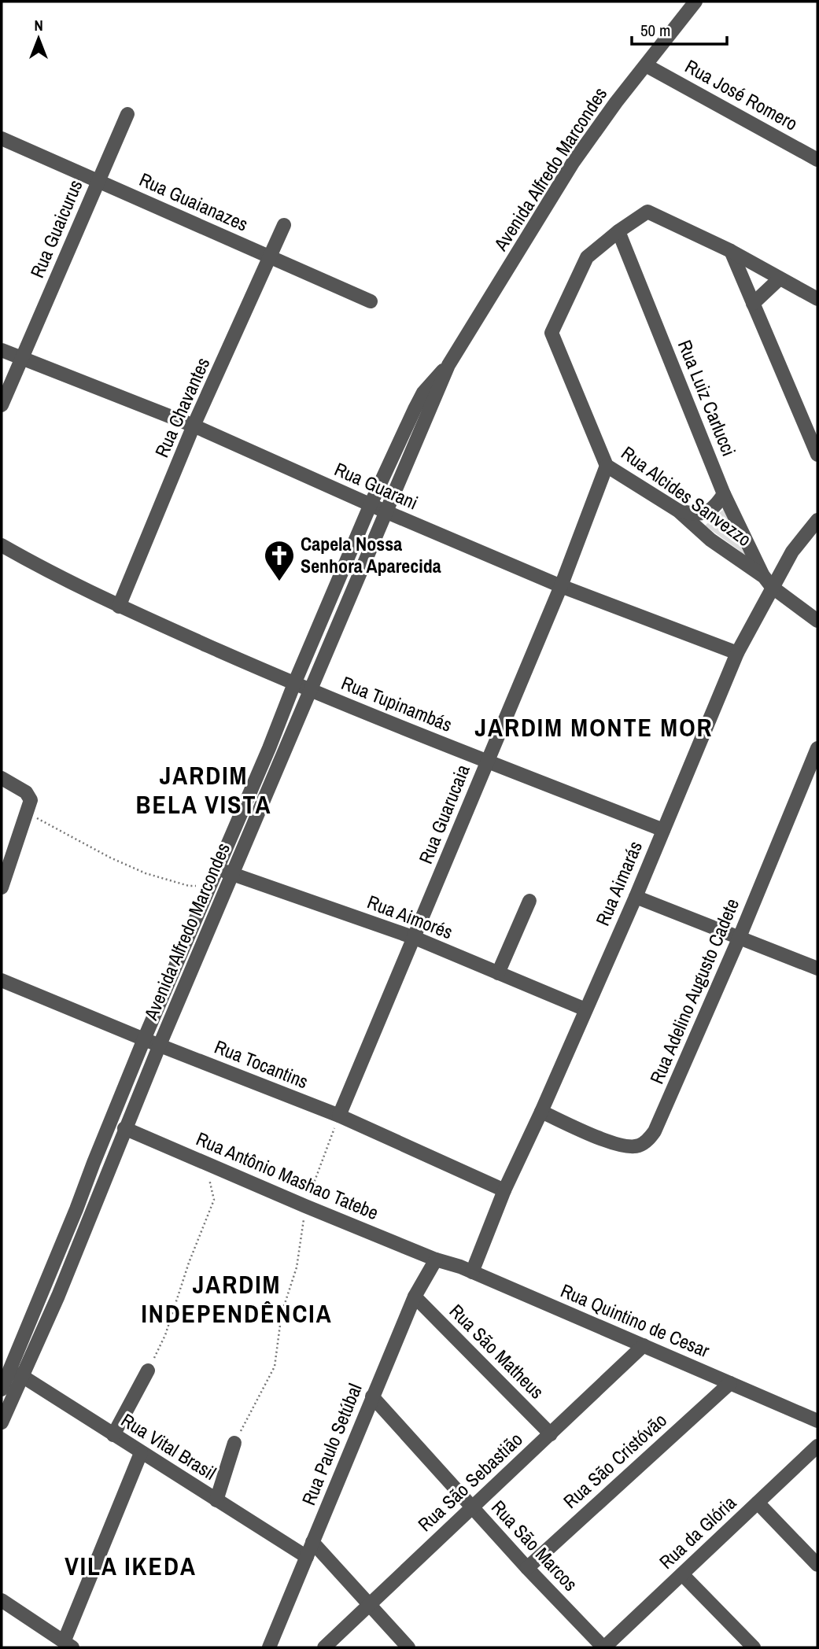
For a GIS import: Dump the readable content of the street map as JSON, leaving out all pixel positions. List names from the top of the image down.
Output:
{
  "streets": {
    "street": [
      "Rua José Romero",
      "Avenida Alfredo Marcondes",
      "Rua Guaianazes",
      "Rua Guaicurus",
      "Rua Luiz Carlucci",
      "Rua Chavantes",
      "Rua Guarani",
      "Rua Alcides Sanvezzo",
      "Rua Tupinambás",
      "Rua Guarucaia",
      "Rua Aimarás",
      "Rua Aimorés",
      "Rua Adelino Augusto Cadete",
      "Rua Tocantins",
      "Rua Antônio Mashao Tatebe",
      "Rua Quintino de Cesar",
      "Rua São Matheus",
      "Rua Paulo Setúbal",
      "Rua Vital Brasil",
      "Rua São Cristóvão",
      "Rua São Sebastião",
      "Rua da Glória",
      "Rua São Marcos"
    ]
  },
  "crossings": [
    ["Rua José Romero", "Avenida Alfredo Marcondes"],
    ["Avenida Alfredo Marcondes", "Rua Guarani"],
    ["Avenida Alfredo Marcondes", "Rua Tupinambás"],
    ["Avenida Alfredo Marcondes", "Rua Aimorés"],
    ["Avenida Alfredo Marcondes", "Rua Tocantins"],
    ["Avenida Alfredo Marcondes", "Rua Antônio Mashao Tatebe"],
    ["Avenida Alfredo Marcondes", "Rua Vital Brasil"],
    ["Rua Guaianazes", "Rua Guaicurus"],
    ["Rua Guaianazes", "Rua Chavantes"],
    ["Rua Guaicurus", "Rua Guarani"],
    ["Rua Luiz Carlucci", "Rua Alcides Sanvezzo"],
    ["Rua Luiz Carlucci", "Rua Aimarás"],
    ["Rua Chavantes", "Rua Guarani"],
    ["Rua Chavantes", "Rua Tupinambás"],
    ["Rua Guarani", "Rua Guarucaia"],
    ["Rua Guarani", "Rua Aimarás"],
    ["Rua Alcides Sanvezzo", "Rua Guarucaia"],
    ["Rua Alcides Sanvezzo", "Rua Aimarás"],
    ["Rua Tupinambás", "Rua Guarucaia"],
    ["Rua Tupinambás", "Rua Aimarás"],
    ["Rua Guarucaia", "Rua Aimorés"],
    ["Rua Guarucaia", "Rua Tocantins"],
    ["Rua Aimarás", "Rua Aimorés"],
    ["Rua Aimarás", "Rua Adelino Augusto Cadete"],
    ["Rua Aimarás", "Rua Tocantins"],
    ["Rua Aimarás", "Rua Quintino de Cesar"],
    ["Rua Antônio Mashao Tatebe", "Rua Quintino de Cesar"],
    ["Rua Antônio Mashao Tatebe", "Rua Paulo Setúbal"],
    ["Rua Quintino de Cesar", "Rua Paulo Setúbal"],
    ["Rua Quintino de Cesar", "Rua São Cristóvão"],
    ["Rua Quintino de Cesar", "Rua São Sebastião"],
    ["Rua São Matheus", "Rua Paulo Setúbal"],
    ["Rua São Matheus", "Rua São Sebastião"],
    ["Rua Paulo Setúbal", "Rua Vital Brasil"],
    ["Rua Paulo Setúbal", "Rua São Marcos"],
    ["Rua São Cristóvão", "Rua São Marcos"],
    ["Rua São Sebastião", "Rua São Marcos"],
    ["Rua da Glória", "Rua São Marcos"]
  ],
  "districts": [
    "JARDIM MONTE MOR",
    "JARDIM BELA VISTA",
    "JARDIM INDEPENDÊNCIA",
    "VILA IKEDA"
  ],
  "places": {
    "church": ["Capela Nossa Senhora Aparecida"]
  },
  "scale_bar": "50 m",
  "north": "top"
}
